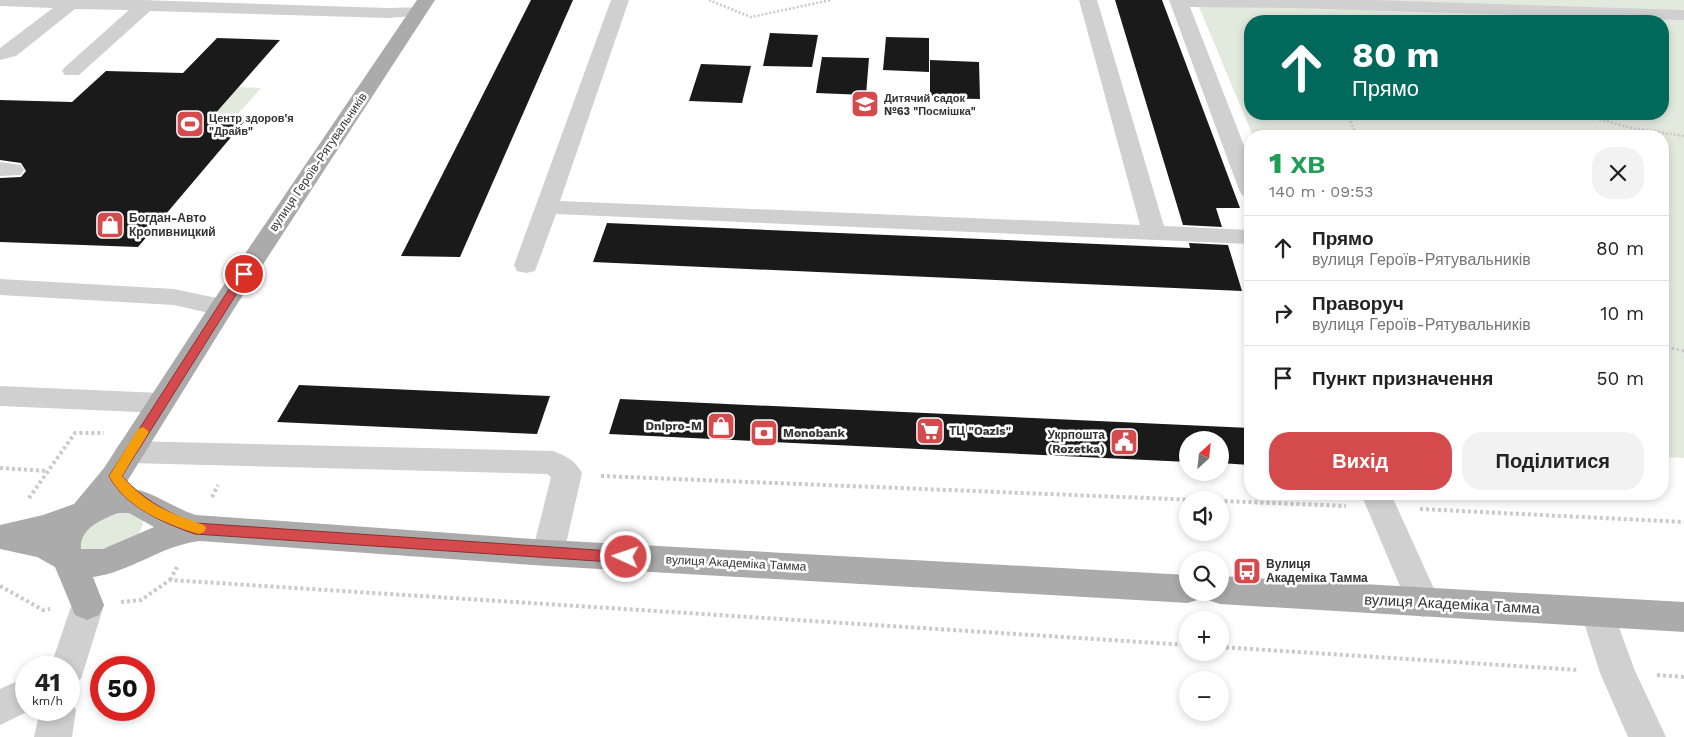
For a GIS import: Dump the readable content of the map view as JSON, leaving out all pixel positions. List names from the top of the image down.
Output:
{
  "streets": {
    "main road": ["вулиця Героїв-Рятувальників", "вулиця Академіка Тамма"]
  },
  "crossings": [
    ["вулиця Героїв-Рятувальників", "вулиця Академіка Тамма"]
  ],
  "places": {
    "school or university": ["Дитячий садок №63 \"Посмішка\""],
    "sports": ["Центр здоров'я \"Драйв\""],
    "shop": ["Богдан-Авто Кропивницкий", "Dnipro-M"],
    "supermarket": ["ТЦ \"Oazis\""],
    "bank": ["Monobank"],
    "public building": ["Укрпошта (Rozetka)"],
    "bus stop": ["Вулиця Академіка Тамма"]
  },
  "north": "top right",
  "page": {
    "turn": ["80 m", "Прямо"],
    "heading": ["1 хв", "140 m · 09:53"],
    "list": [
      {
        "name": "Прямо",
        "note": "вулиця Героїв-Рятувальників",
        "value": "80 m"
      },
      {
        "name": "Праворуч",
        "note": "вулиця Героїв-Рятувальників",
        "value": "10 m"
      },
      {
        "name": "Пункт призначення",
        "value": "50 m"
      }
    ],
    "buttons": ["Вихід", "Поділитися"],
    "map_buttons": ["+", "−"],
    "speed": "41 km/h",
    "limit": "50"
  }
}
